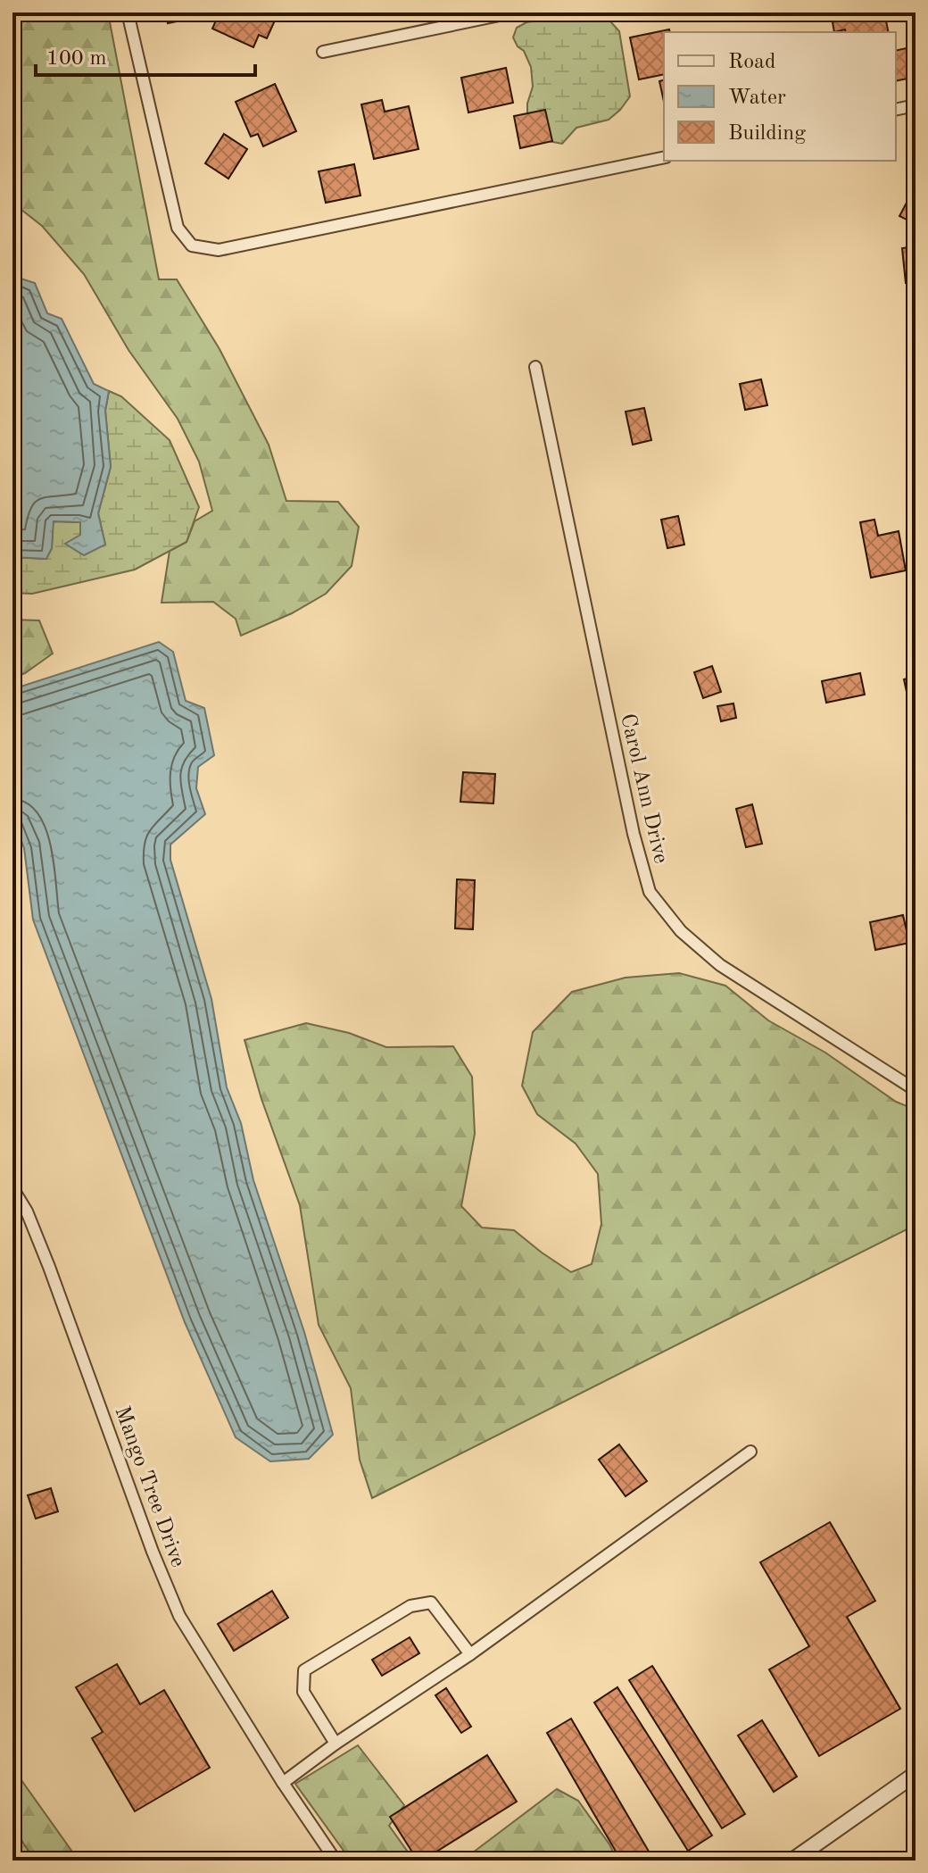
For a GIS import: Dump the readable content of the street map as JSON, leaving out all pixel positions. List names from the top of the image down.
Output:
{
  "streets": {
    "street": ["Carol Ann Drive", "Mango Tree Drive"]
  },
  "legend": ["Road", "Water", "Building"],
  "scale_bar": "100 m"
}
